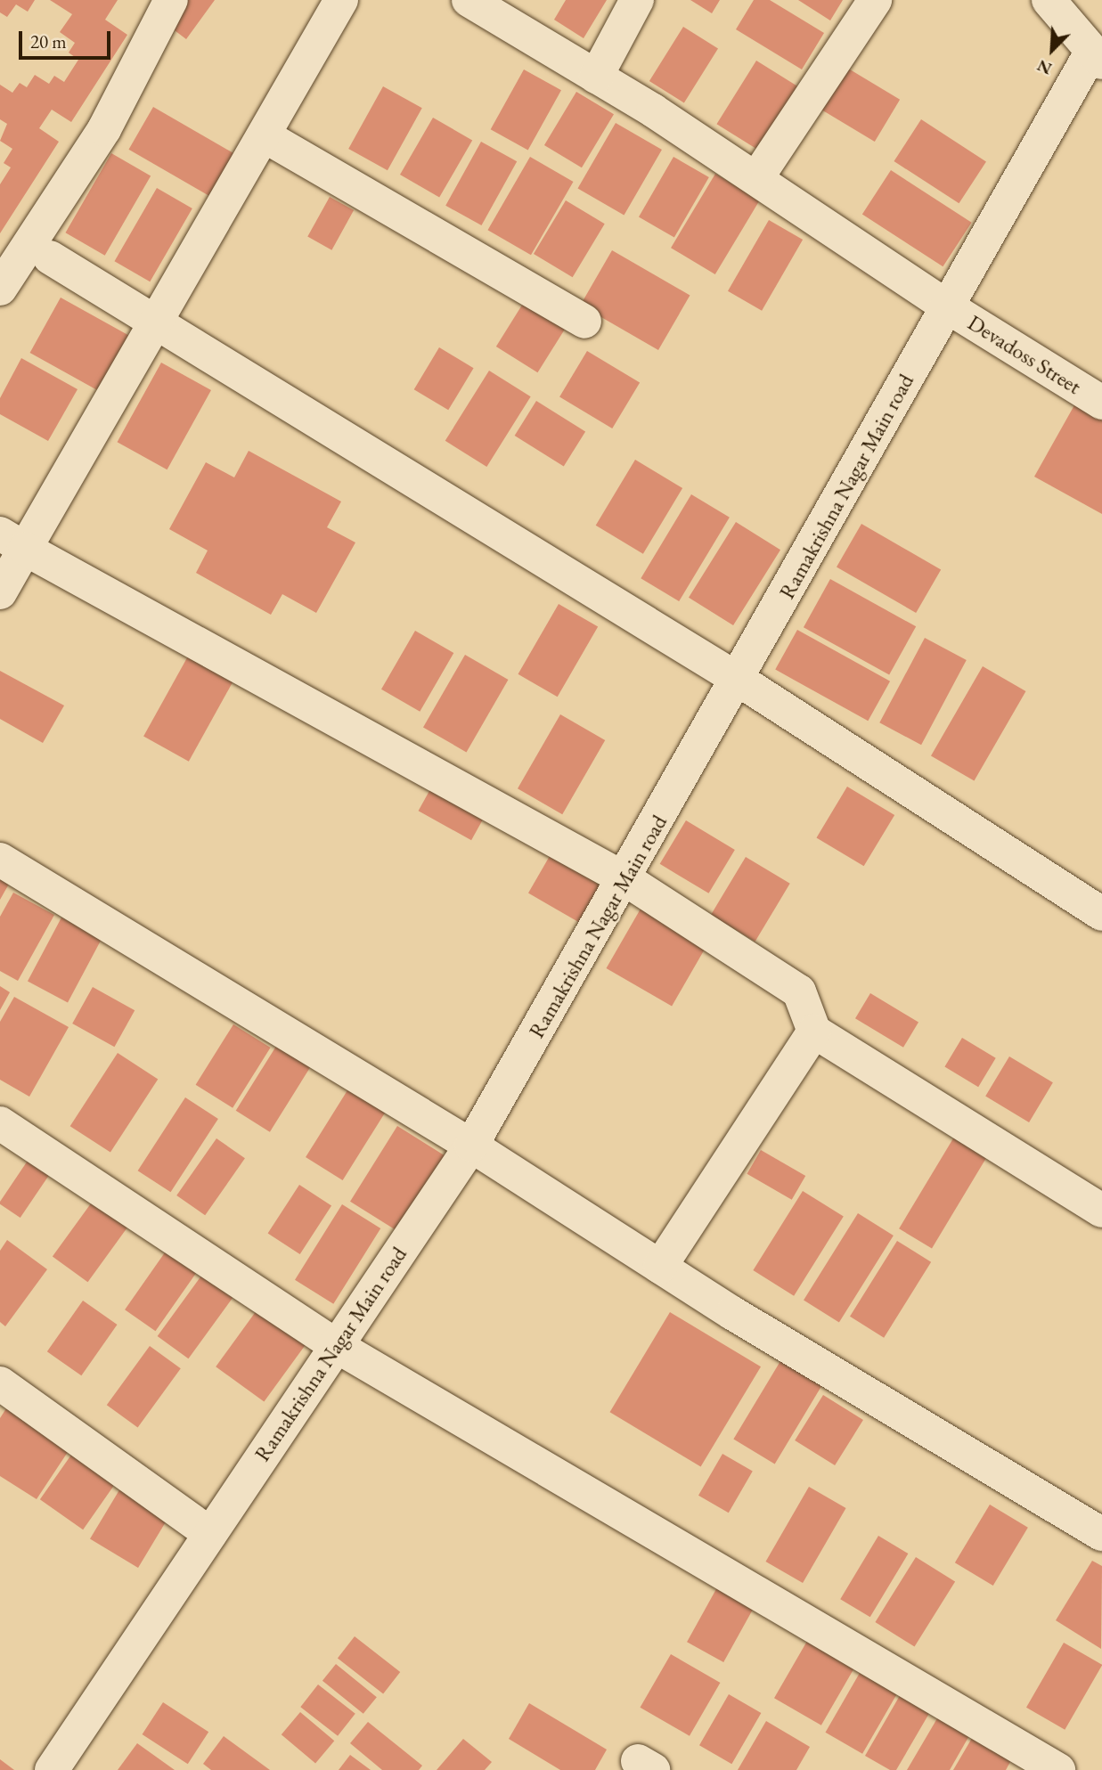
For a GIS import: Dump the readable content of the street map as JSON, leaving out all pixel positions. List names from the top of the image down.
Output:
{
  "streets": {
    "street": ["Devadoss Street", "Ramakrishna Nagar Main road"]
  },
  "crossings": [
    ["Devadoss Street", "Ramakrishna Nagar Main road"]
  ],
  "scale_bar": "20 m",
  "north": "bottom left"
}
